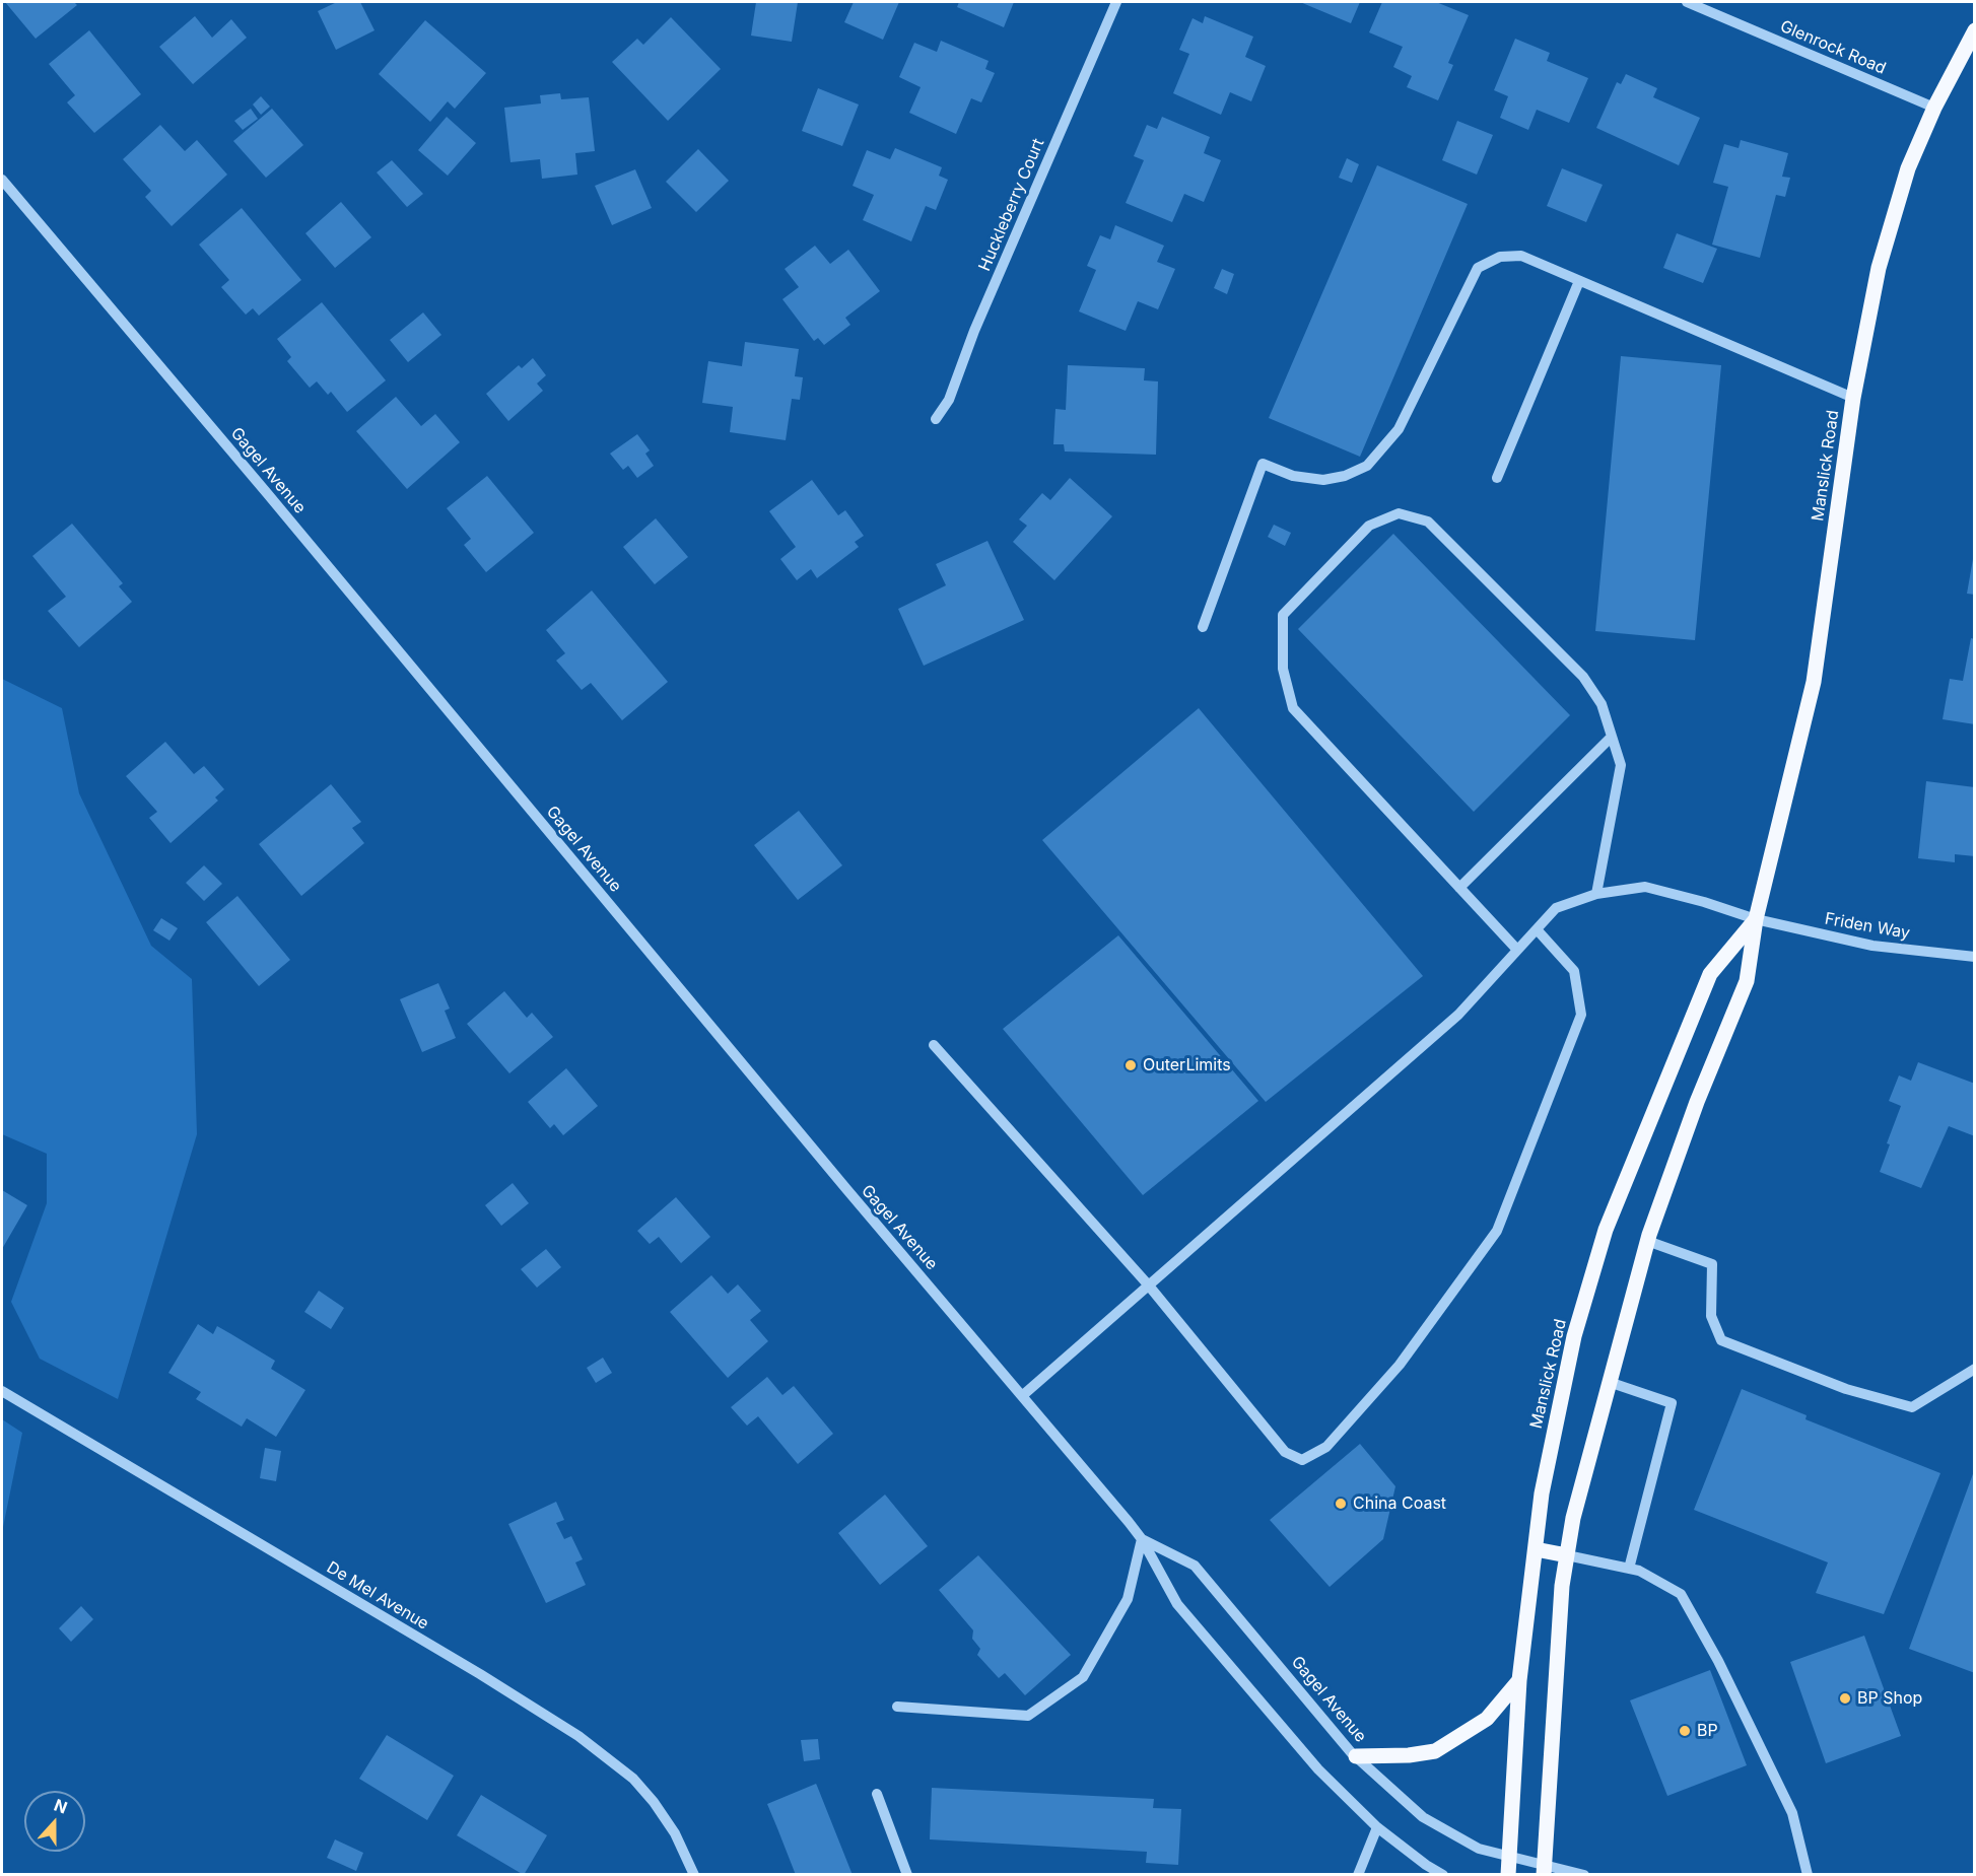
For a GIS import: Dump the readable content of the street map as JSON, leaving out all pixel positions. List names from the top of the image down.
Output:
{
  "streets": {
    "main road": ["Manslick Road"],
    "street": [
      "Glenrock Road",
      "Huckleberry Court",
      "Gagel Avenue",
      "Friden Way",
      "De Mel Avenue"
    ]
  },
  "crossings": [
    ["Glenrock Road", "Manslick Road"],
    ["Manslick Road", "Gagel Avenue"],
    ["Manslick Road", "Friden Way"],
    ["Gagel Avenue", "Friden Way"]
  ],
  "places": [
    "OuterLimits",
    "China Coast",
    "BP Shop",
    "BP"
  ],
  "north": "top"
}
